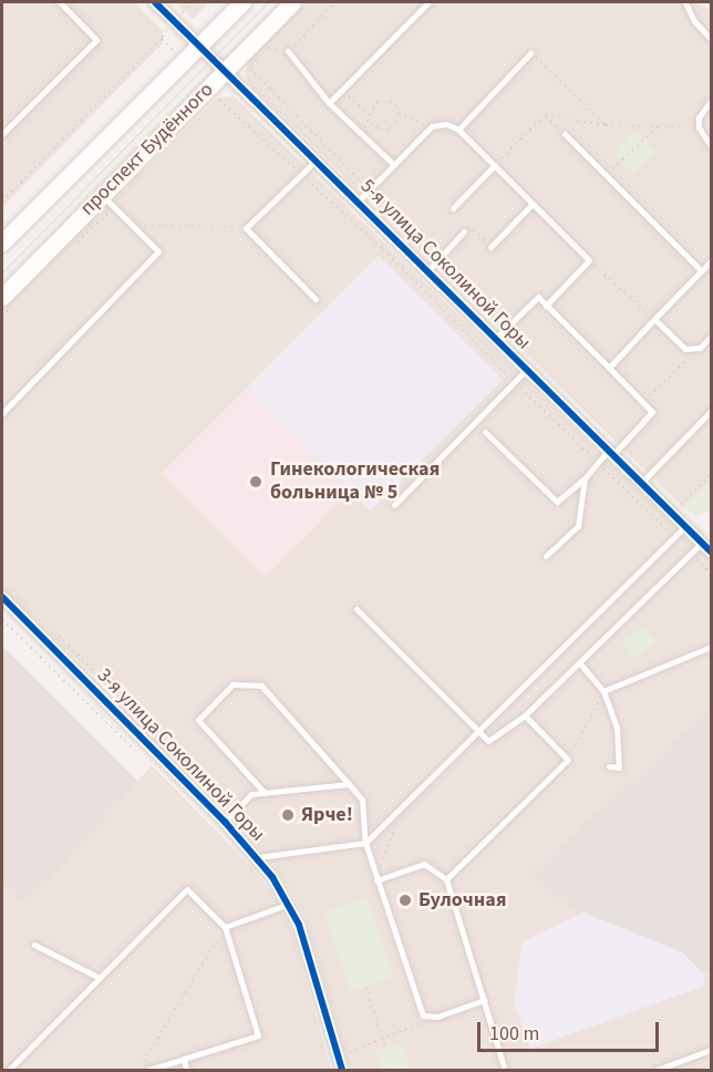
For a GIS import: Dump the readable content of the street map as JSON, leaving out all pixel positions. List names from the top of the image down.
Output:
{
  "streets": {
    "main road": ["проспект Будённого"],
    "street": ["5-я улица Соколиной Горы", "3-я улица Соколиной Горы"]
  },
  "crossings": [
    ["проспект Будённого", "5-я улица Соколиной Горы"]
  ],
  "places": ["Гинекологическая больница № 5", "Ярче!", "Булочная"],
  "scale_bar": "100 m"
}
